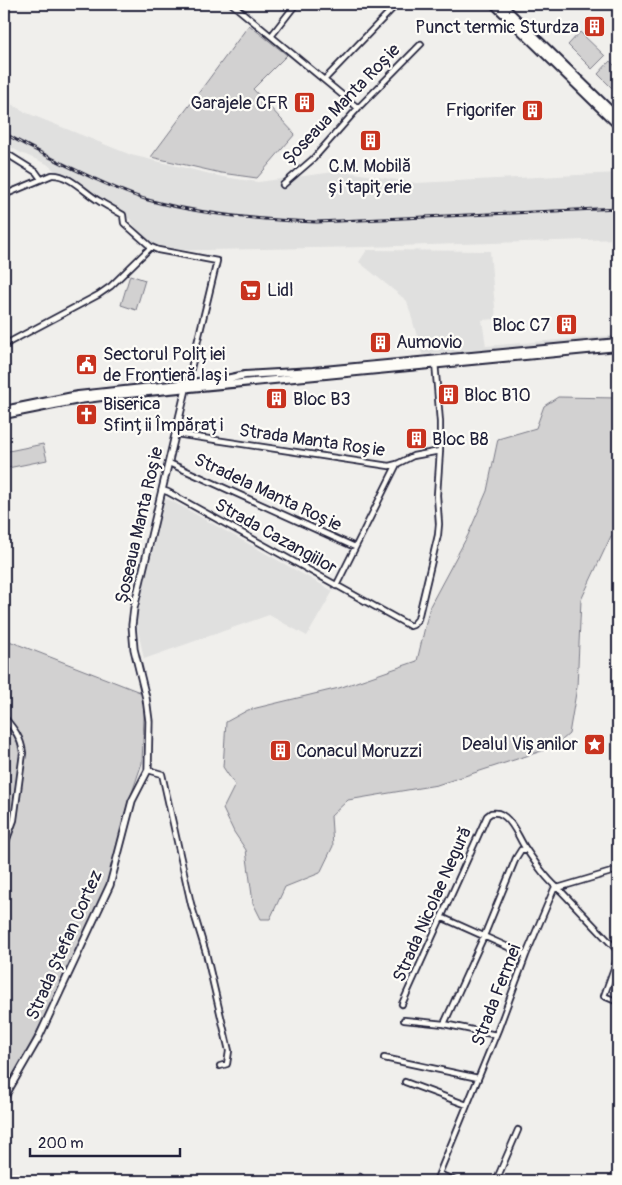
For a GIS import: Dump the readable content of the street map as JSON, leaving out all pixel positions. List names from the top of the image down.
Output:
{
  "streets": {
    "street": [
      "Șoseaua Manta Roșie",
      "Strada Manta Roșie",
      "Stradela Manta Roșie",
      "Strada Cazangiilor",
      "Strada Nicolae Negură",
      "Strada Ștefan Cortez",
      "Strada Fermei"
    ]
  },
  "crossings": [
    ["Șoseaua Manta Roșie", "Strada Manta Roșie"],
    ["Șoseaua Manta Roșie", "Stradela Manta Roșie"],
    ["Șoseaua Manta Roșie", "Strada Cazangiilor"],
    ["Șoseaua Manta Roșie", "Strada Ștefan Cortez"],
    ["Strada Manta Roșie", "Strada Cazangiilor"],
    ["Stradela Manta Roșie", "Strada Cazangiilor"]
  ],
  "places": {
    "building": [
      "Punct termic Sturdza",
      "Garajele CFR",
      "Frigorifer",
      "C.M. Mobilă și tapițerie",
      "Bloc C7",
      "Aumovio",
      "Bloc B10",
      "Bloc B3",
      "Bloc B8",
      "Conacul Moruzzi"
    ],
    "supermarket": ["Lidl"],
    "public building": ["Sectorul Poliției de Frontieră Iași"],
    "church": ["Biserica Sfinții Împărați"],
    "place": ["Dealul Vișanilor"]
  },
  "scale_bar": "200 m"
}
